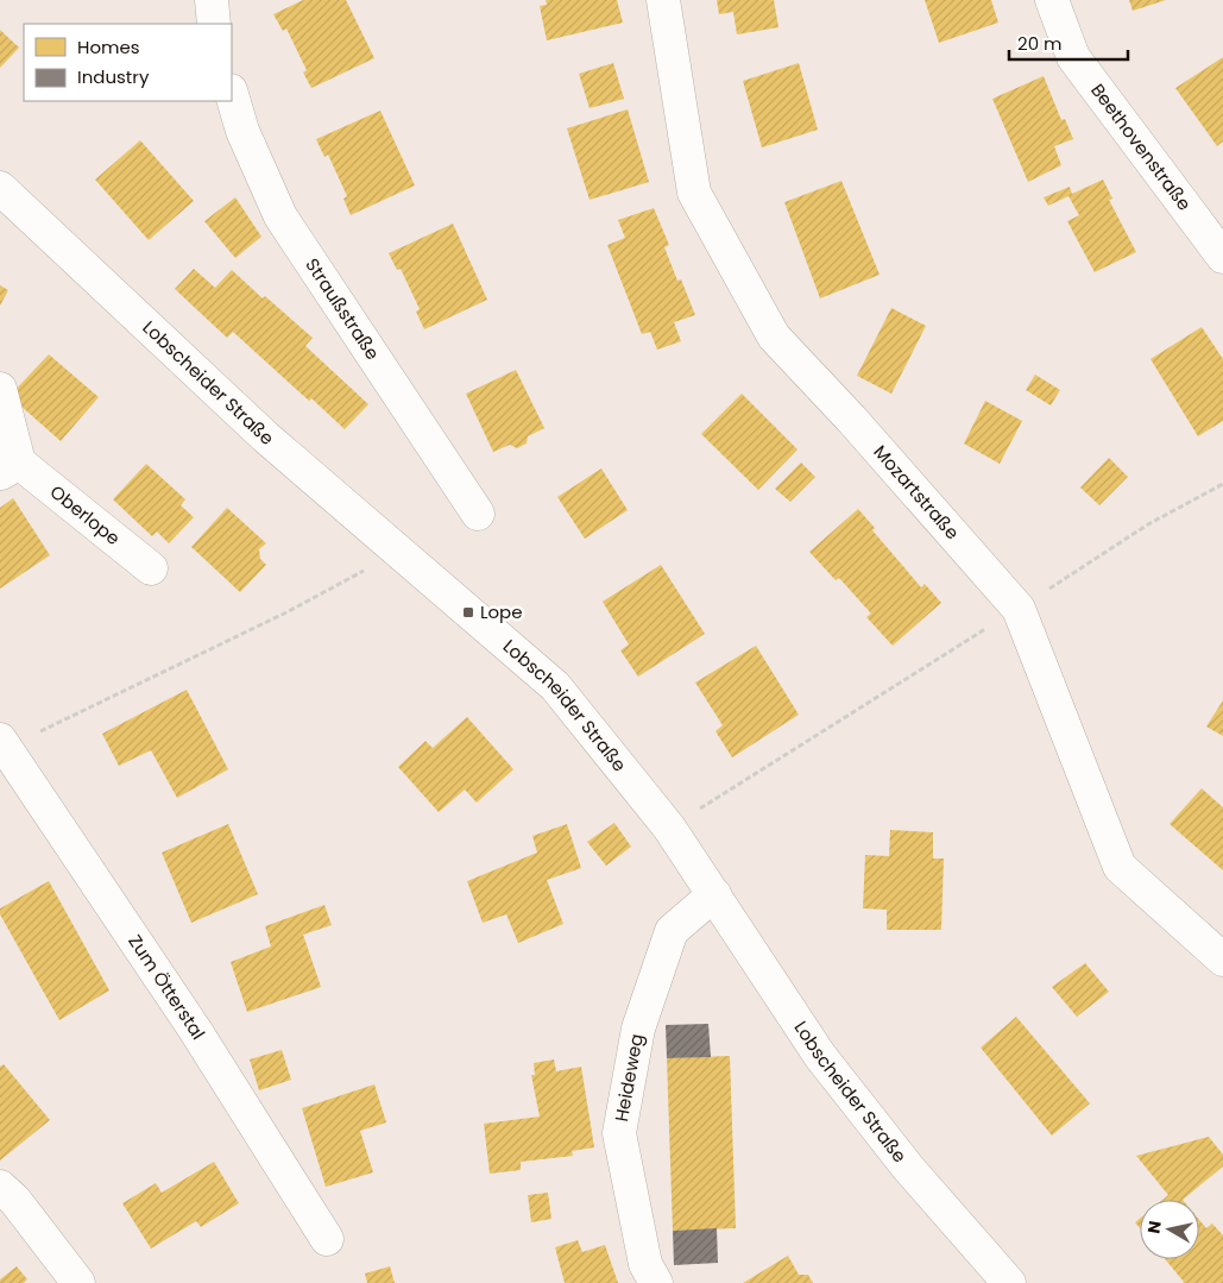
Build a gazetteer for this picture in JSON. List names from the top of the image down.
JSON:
{
  "streets": {
    "street": [
      "Beethovenstraße",
      "Straußstraße",
      "Lobscheider Straße",
      "Mozartstraße",
      "Oberlope",
      "Zum Ötterstal",
      "Heideweg"
    ]
  },
  "crossings": [
    ["Lobscheider Straße", "Heideweg"]
  ],
  "places": {
    "transit": ["Lope"]
  },
  "legend": ["Homes", "Industry"],
  "scale_bar": "20 m",
  "north": "left"
}
